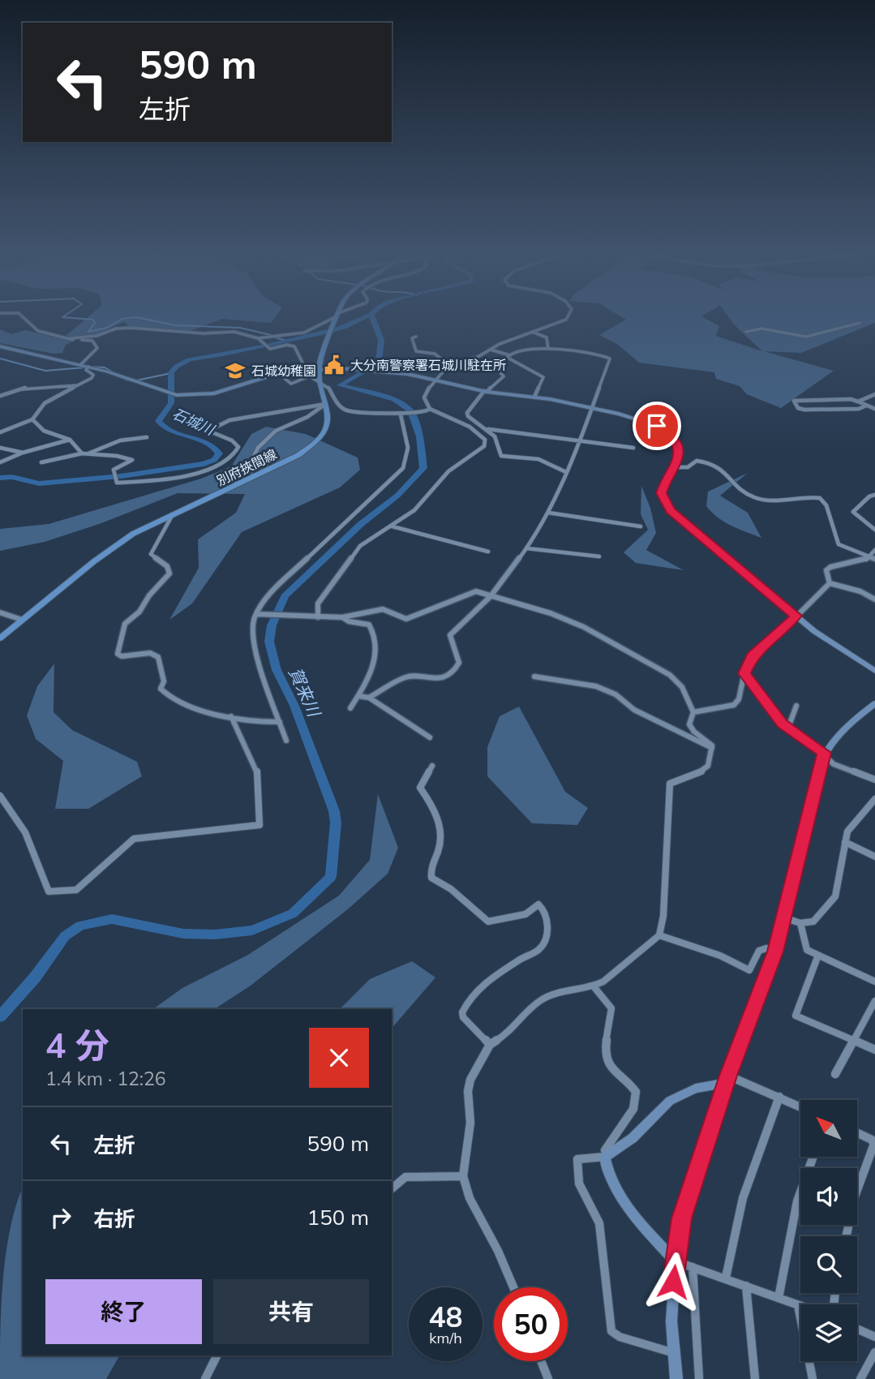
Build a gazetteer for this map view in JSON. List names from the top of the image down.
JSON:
{
  "streets": {
    "main road": ["別府挾間線"]
  },
  "water": ["石城川", "賀来川"],
  "places": {
    "public building": ["大分南警察署石城川駐在所"],
    "school or university": ["石城幼稚園"]
  },
  "north": "top left",
  "page": {
    "turn": ["590 m", "左折"],
    "heading": ["4 分", "1.4 km · 12:26"],
    "list": [
      {
        "name": "左折",
        "value": "590 m"
      },
      {
        "name": "右折",
        "value": "150 m"
      }
    ],
    "buttons": ["終了", "共有"],
    "speed": "48 km/h",
    "limit": "50"
  }
}
